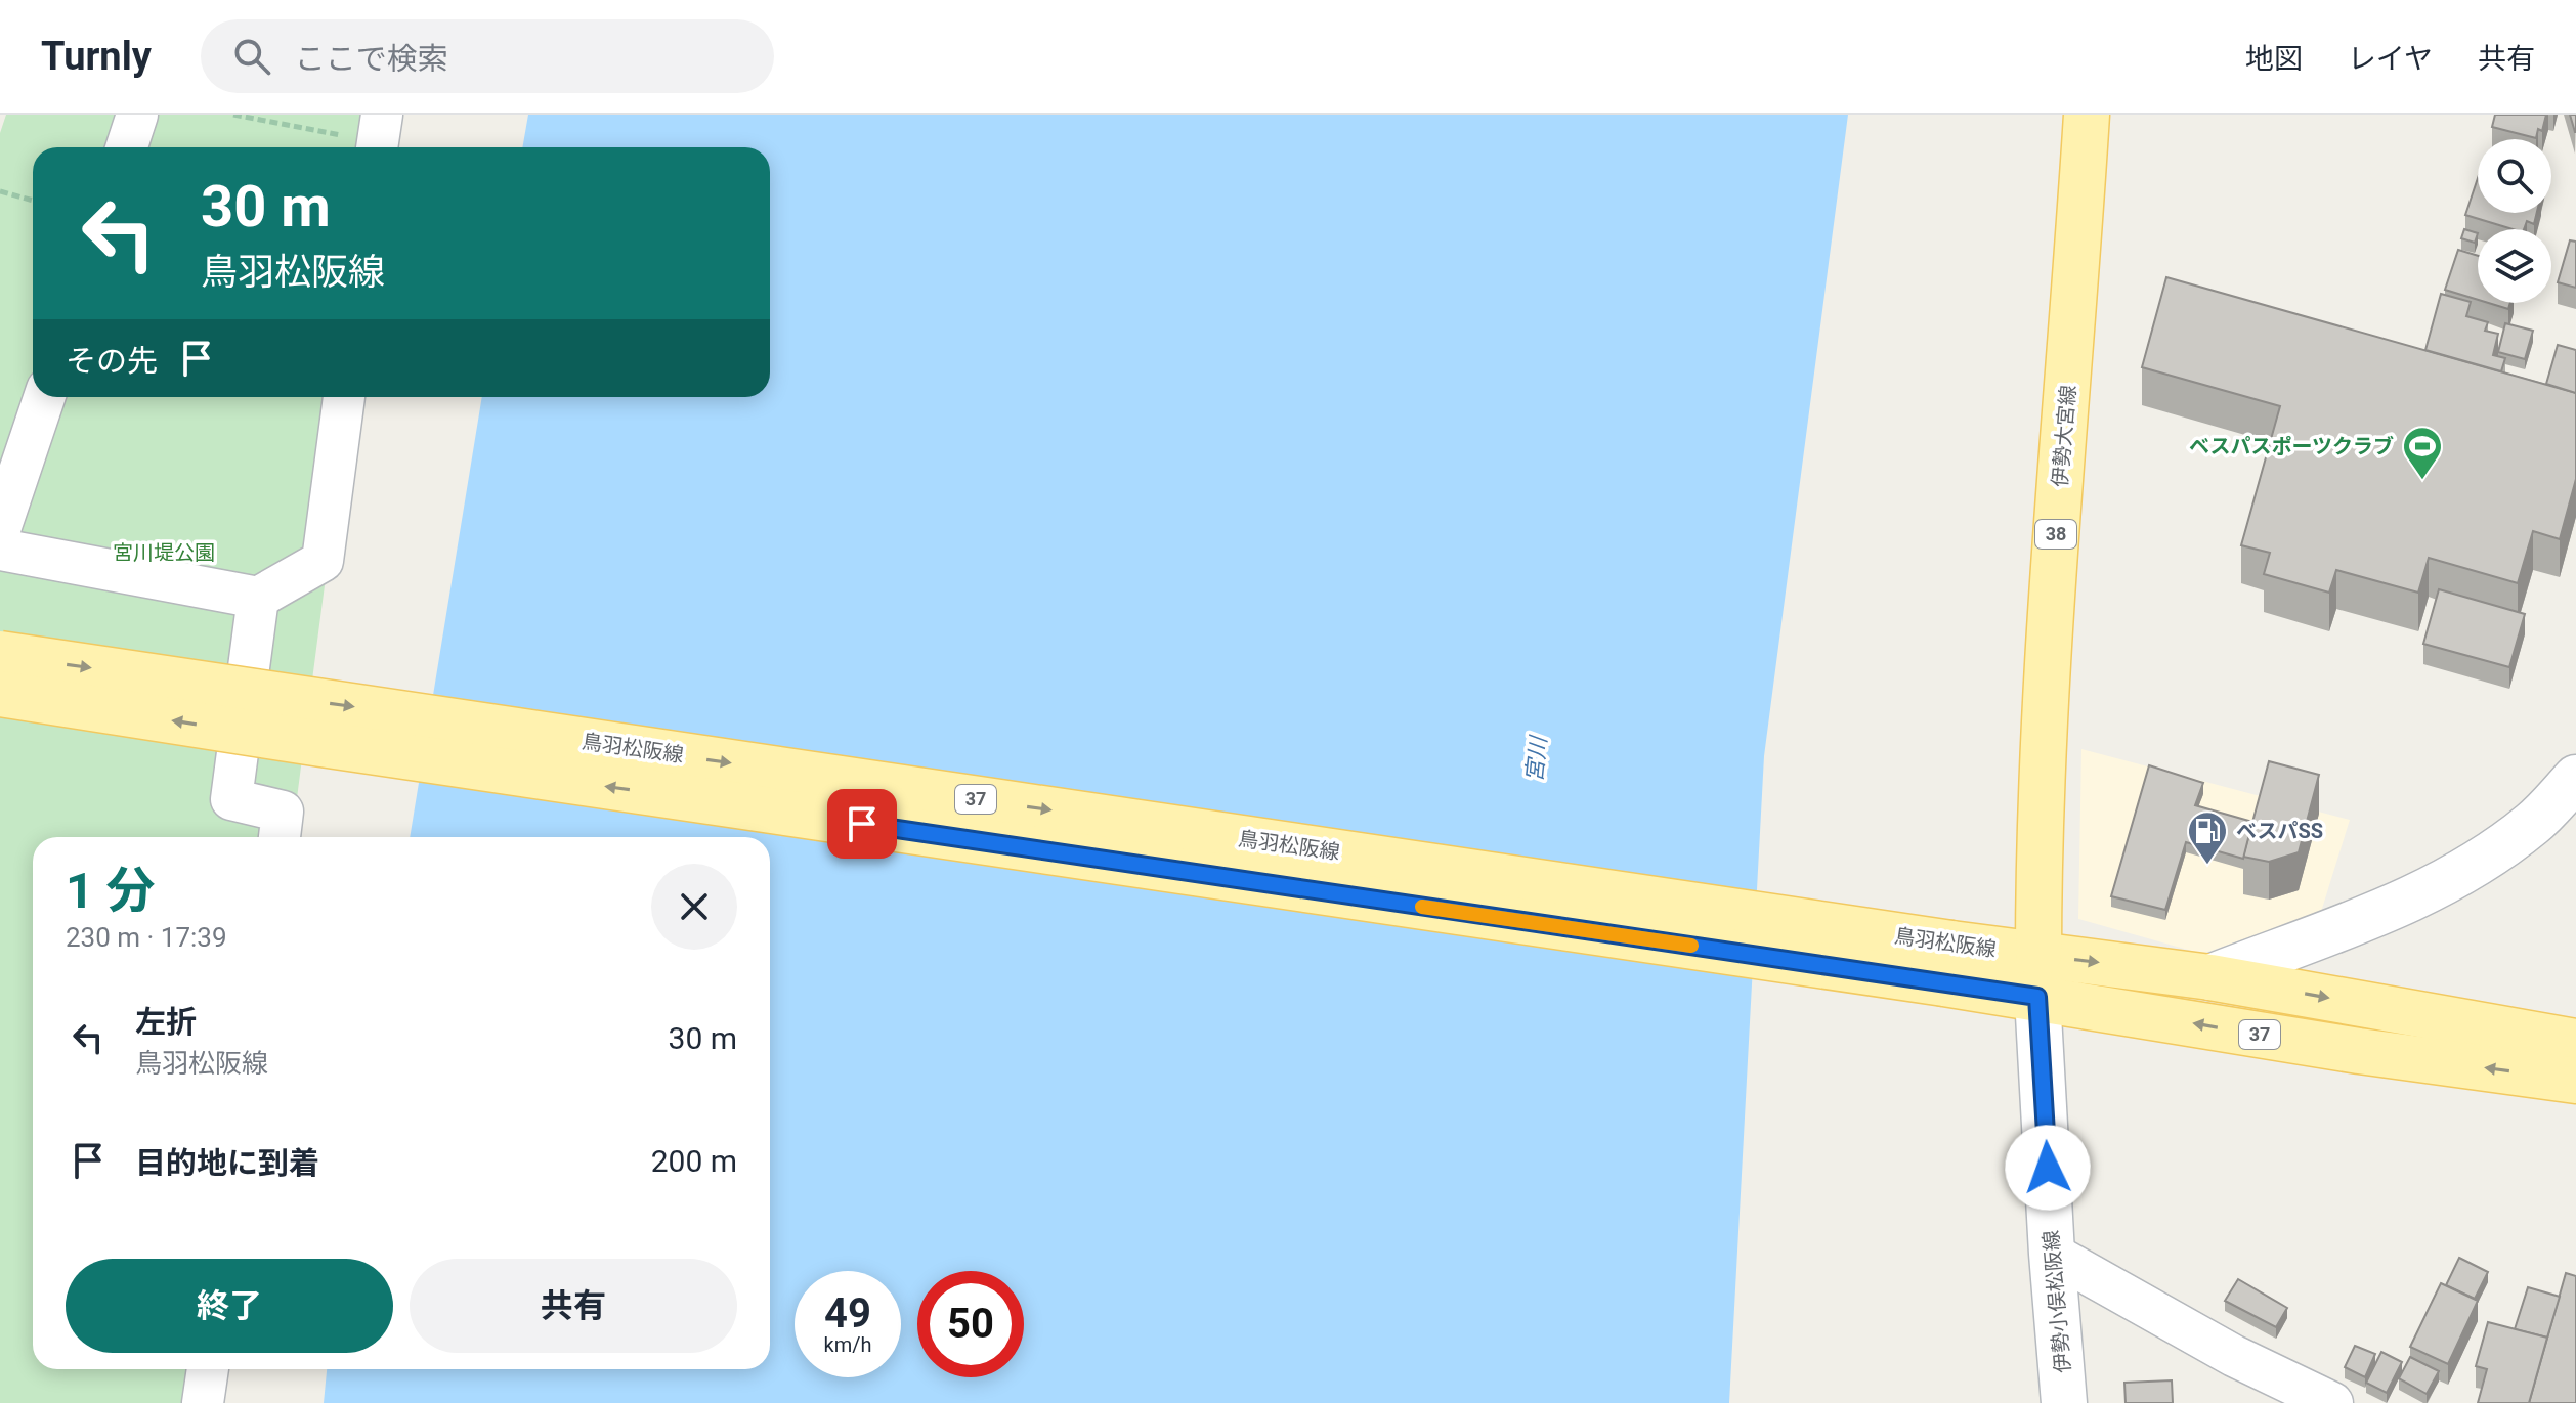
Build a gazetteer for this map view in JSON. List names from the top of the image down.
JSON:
{
  "streets": {
    "main road": [
      "伊勢大宮線",
      "38",
      "鳥羽松阪線",
      "37"
    ],
    "street": ["伊勢小俣松阪線"]
  },
  "crossings": [
    ["伊勢大宮線", "鳥羽松阪線"],
    ["伊勢大宮線", "伊勢小俣松阪線"],
    ["鳥羽松阪線", "伊勢小俣松阪線"]
  ],
  "water": ["宮川"],
  "parks": ["宮川堤公園"],
  "places": {
    "sports": ["ベスパスポーツクラブ"],
    "fuel station": ["ベスパSS"]
  },
  "page": {
    "header": "Turnly",
    "search": "ここで検索",
    "nav": ["地図", "レイヤ", "共有"],
    "turn": ["30 m", "鳥羽松阪線"],
    "then": "その先",
    "heading": ["1 分", "230 m · 17:39"],
    "list": [
      {
        "name": "左折",
        "note": "鳥羽松阪線",
        "value": "30 m"
      },
      {
        "name": "目的地に到着",
        "value": "200 m"
      }
    ],
    "buttons": ["終了", "共有"],
    "speed": "49 km/h",
    "limit": "50"
  }
}
